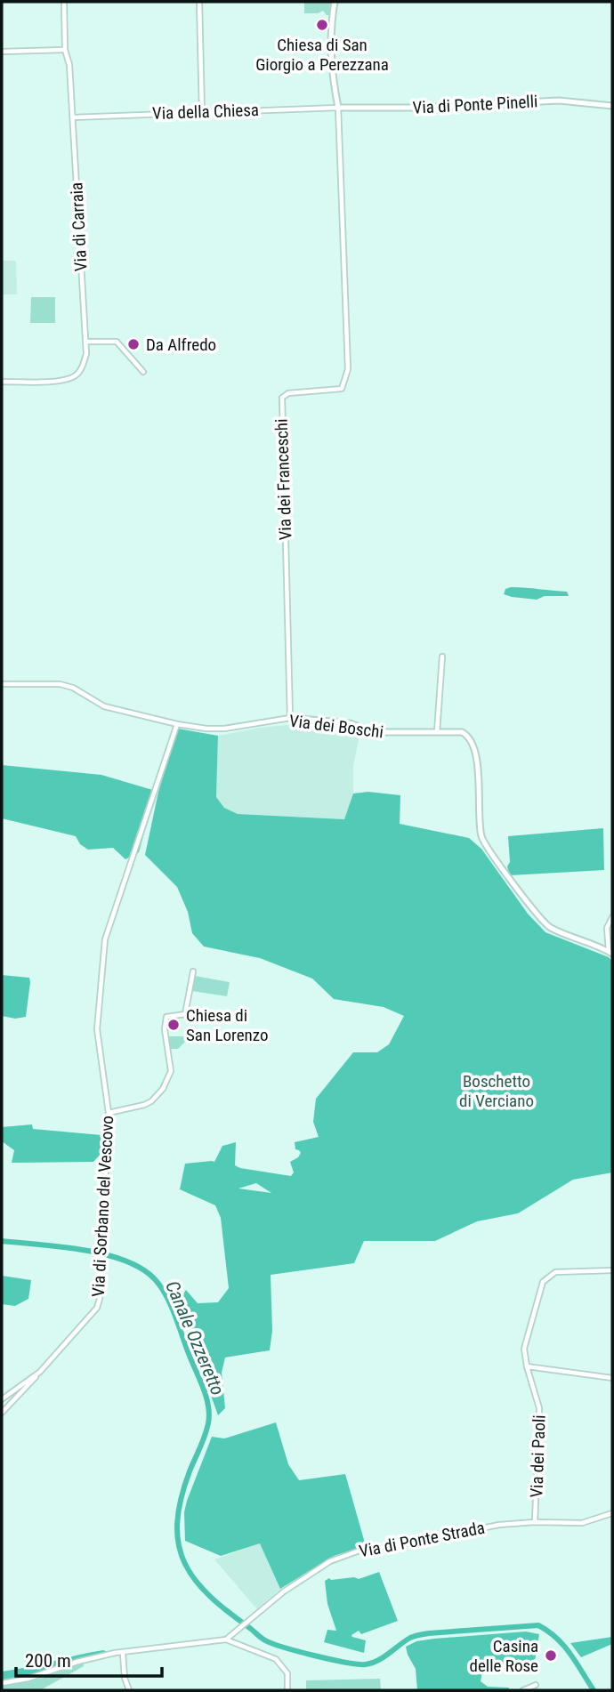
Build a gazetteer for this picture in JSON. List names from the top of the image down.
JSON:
{
  "streets": {
    "street": [
      "Via di Ponte Pinelli",
      "Via della Chiesa",
      "Via di Carraia",
      "Via dei Franceschi",
      "Via dei Boschi",
      "Via di Sorbano del Vescovo",
      "Via dei Paoli",
      "Via di Ponte Strada"
    ]
  },
  "crossings": [
    ["Via di Ponte Pinelli", "Via della Chiesa"],
    ["Via di Ponte Pinelli", "Via dei Franceschi"],
    ["Via della Chiesa", "Via di Carraia"],
    ["Via della Chiesa", "Via dei Franceschi"],
    ["Via dei Franceschi", "Via dei Boschi"],
    ["Via dei Boschi", "Via di Sorbano del Vescovo"],
    ["Via dei Paoli", "Via di Ponte Strada"]
  ],
  "water": ["Canale Ozzeretto"],
  "parks": ["Boschetto di Verciano"],
  "places": [
    "Chiesa di San Giorgio a Perezzana",
    "Da Alfredo",
    "Chiesa di San Lorenzo",
    "Casina delle Rose"
  ],
  "scale_bar": "200 m"
}
